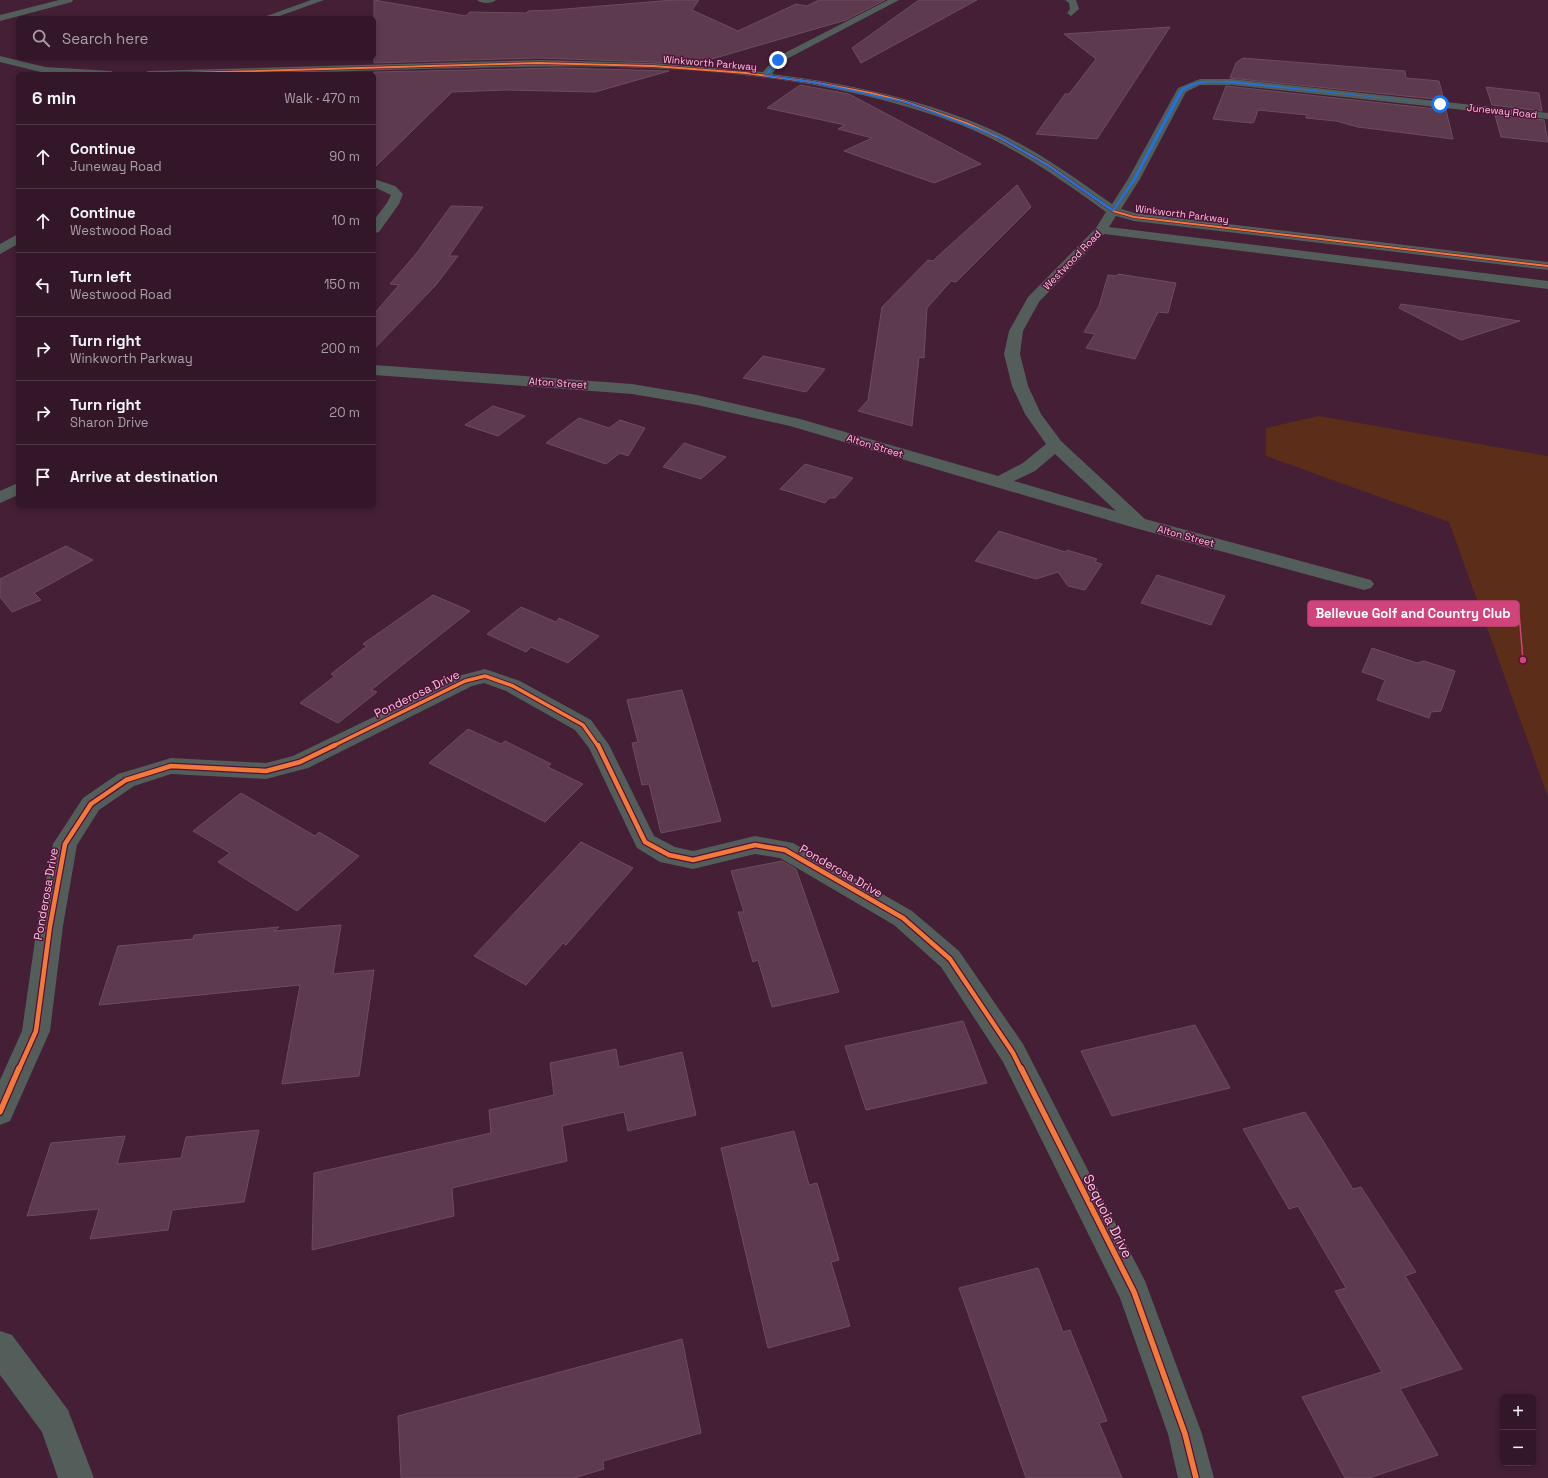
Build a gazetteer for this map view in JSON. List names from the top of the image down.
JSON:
{
  "streets": {
    "street": [
      "Winkworth Parkway",
      "Juneway Road",
      "Westwood Road",
      "Alton Street",
      "Ponderosa Drive",
      "Sequoia Drive"
    ]
  },
  "crossings": [
    ["Winkworth Parkway", "Westwood Road"],
    ["Juneway Road", "Westwood Road"],
    ["Westwood Road", "Alton Street"],
    ["Ponderosa Drive", "Sequoia Drive"]
  ],
  "places": ["Bellevue Golf and Country Club"],
  "page": {
    "search": "Search here",
    "heading": ["6 min", "Walk · 470 m"],
    "list": [
      ["Continue", "Juneway Road", "90 m"],
      ["Continue", "Westwood Road", "10 m"],
      ["Turn left", "Westwood Road", "150 m"],
      ["Turn right", "Winkworth Parkway", "200 m"],
      ["Turn right", "Sharon Drive", "20 m"],
      "Arrive at destination"
    ],
    "map_buttons": ["+", "−"]
  }
}
